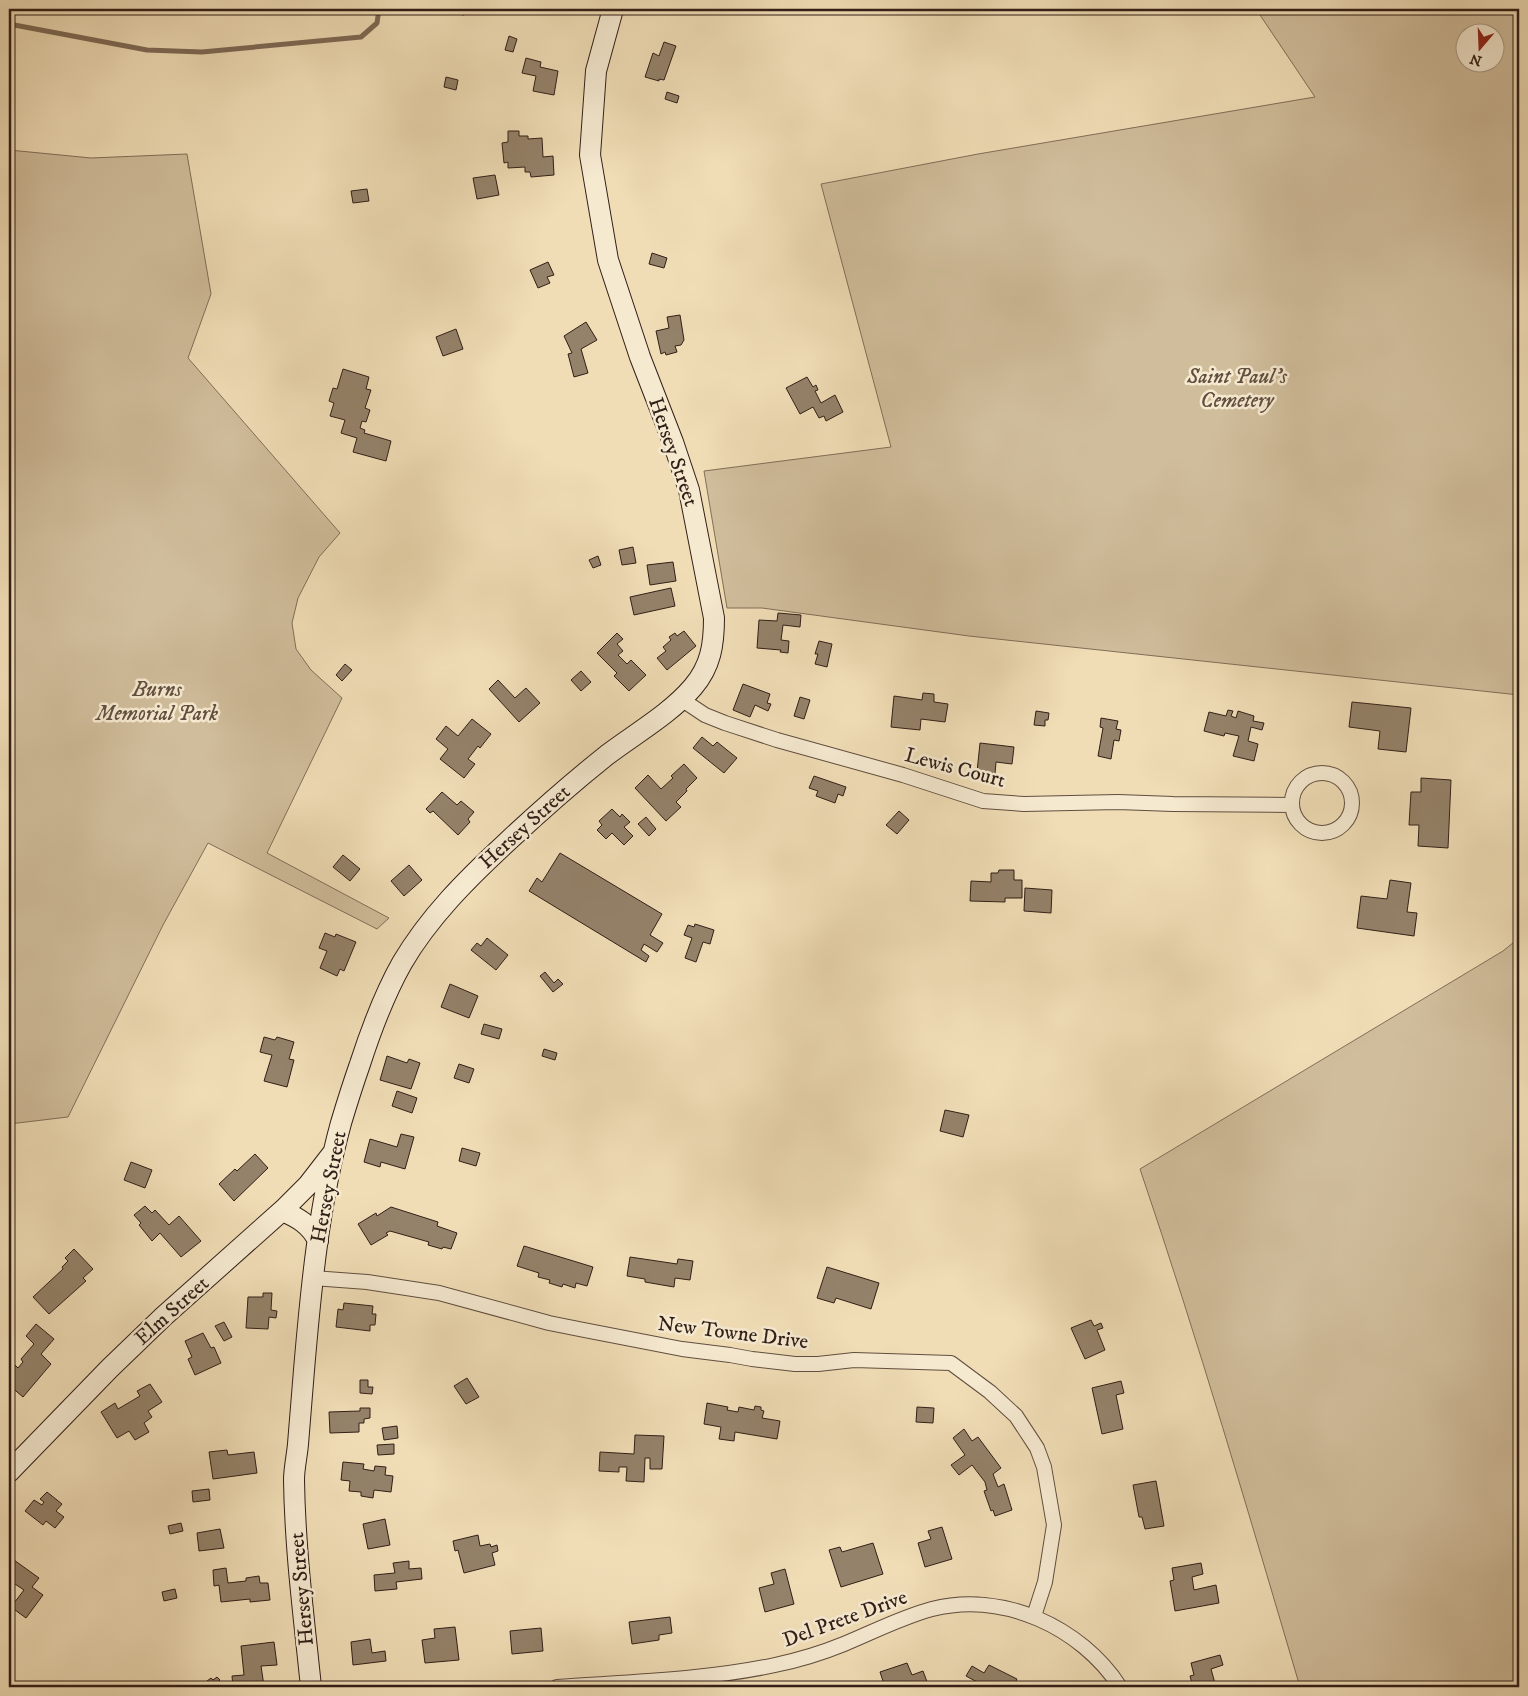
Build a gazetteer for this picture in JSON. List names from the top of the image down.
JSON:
{
  "streets": {
    "street": [
      "Hersey Street",
      "Lewis Court",
      "Elm Street",
      "New Towne Drive",
      "Del Prete Drive"
    ]
  },
  "crossings": [
    ["Hersey Street", "Lewis Court"],
    ["Hersey Street", "Elm Street"],
    ["Hersey Street", "New Towne Drive"],
    ["New Towne Drive", "Del Prete Drive"]
  ],
  "parks": ["Saint Paul's Cemetery", "Burns Memorial Park"],
  "north": "bottom"
}
